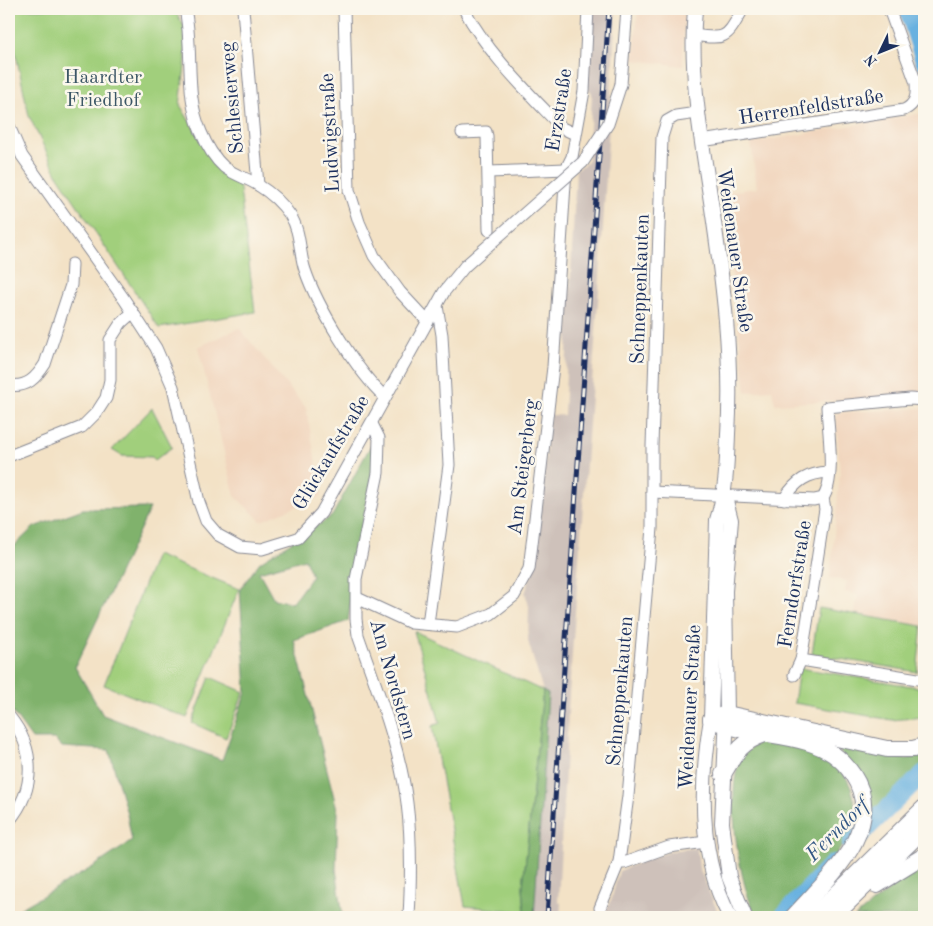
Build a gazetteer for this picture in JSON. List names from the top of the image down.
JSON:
{
  "streets": {
    "main road": ["Weidenauer Straße"],
    "street": [
      "Schlesierweg",
      "Herrenfeldstraße",
      "Erzstraße",
      "Ludwigstraße",
      "Schneppenkauten",
      "Glückaufstraße",
      "Am Steigerberg",
      "Ferndorfstraße",
      "Am Nordstern"
    ]
  },
  "crossings": [
    ["Herrenfeldstraße", "Weidenauer Straße"],
    ["Erzstraße", "Am Steigerberg"],
    ["Ludwigstraße", "Glückaufstraße"],
    ["Weidenauer Straße", "Schneppenkauten"],
    ["Weidenauer Straße", "Ferndorfstraße"],
    ["Glückaufstraße", "Am Nordstern"],
    ["Am Steigerberg", "Am Nordstern"]
  ],
  "water": ["Ferndorf"],
  "parks": ["Haardter Friedhof"],
  "north": "bottom left"
}
